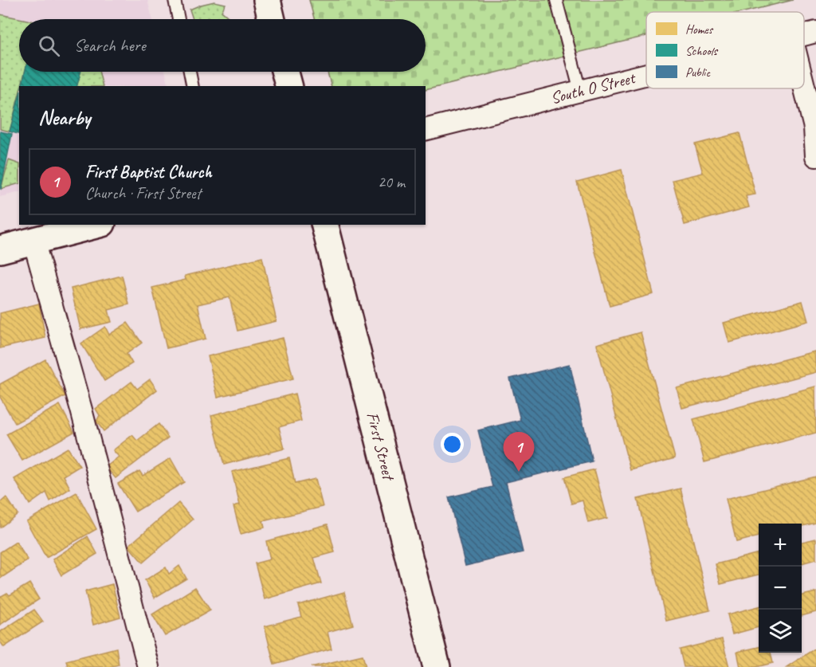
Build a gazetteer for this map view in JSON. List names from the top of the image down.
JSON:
{
  "streets": {
    "street": ["South O Street", "First Street"]
  },
  "legend": ["Homes", "Schools", "Public"],
  "page": {
    "search": "Search here",
    "heading": "Nearby",
    "list": [
      {
        "mark": "1",
        "name": "First Baptist Church",
        "note": "Church · First Street",
        "value": "20 m"
      }
    ],
    "pins": "1",
    "map_buttons": ["+", "−"]
  }
}
